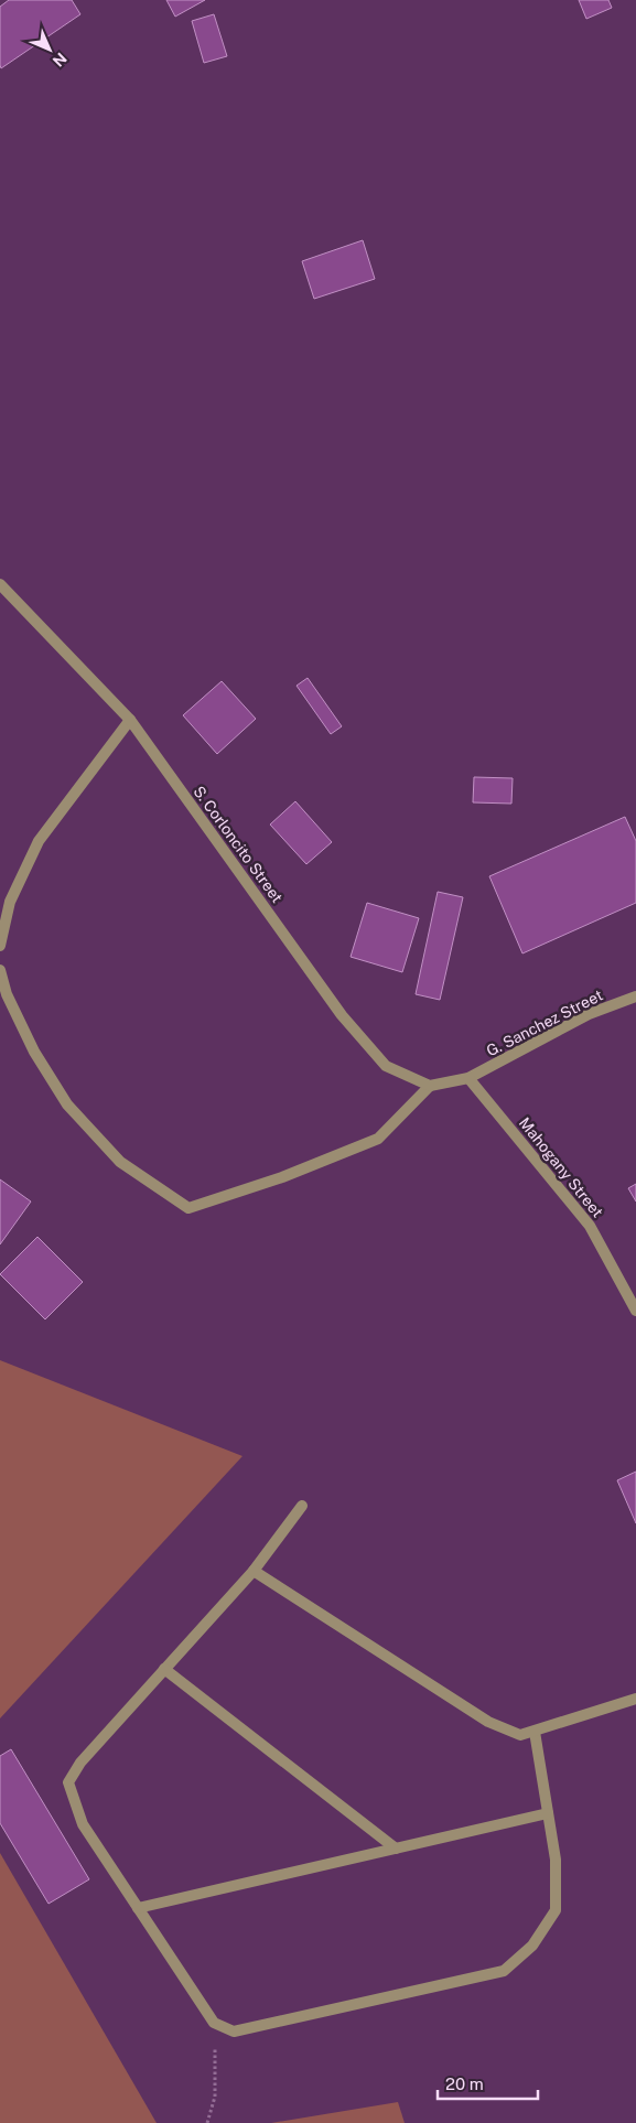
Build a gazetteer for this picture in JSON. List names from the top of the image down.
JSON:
{
  "streets": {
    "street": ["S. Corloncito Street", "G. Sanchez Street", "Mahogany Street"]
  },
  "crossings": [
    ["G. Sanchez Street", "Mahogany Street"]
  ],
  "scale_bar": "20 m",
  "north": "bottom right"
}
